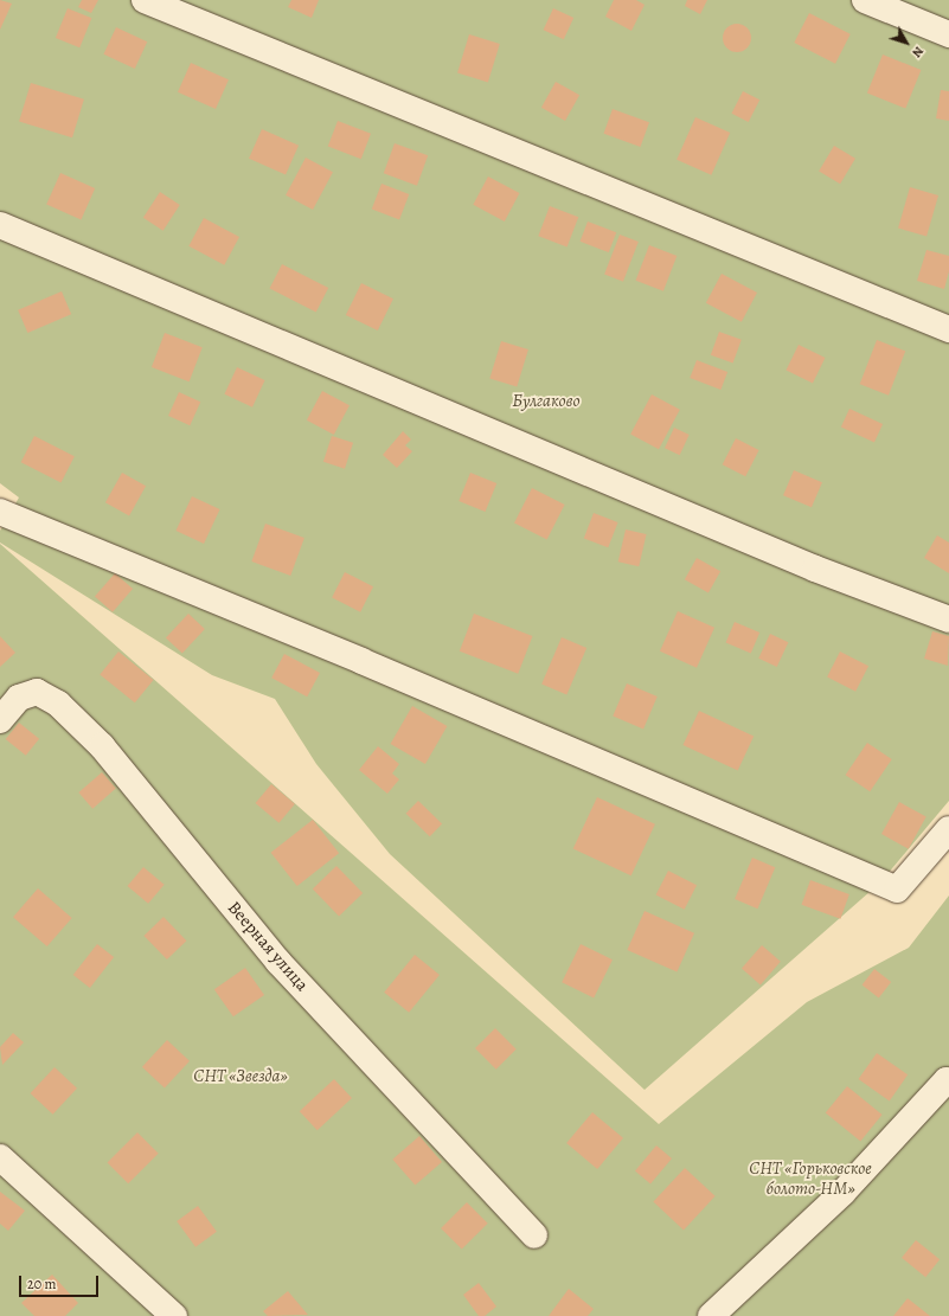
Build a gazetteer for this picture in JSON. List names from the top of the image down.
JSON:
{
  "streets": {
    "street": ["Веерная улица"]
  },
  "parks": ["Булгаково", "СНТ «Звезда»", "СНТ «Горьковское болото-НМ»"],
  "scale_bar": "20 m",
  "north": "bottom right"
}
